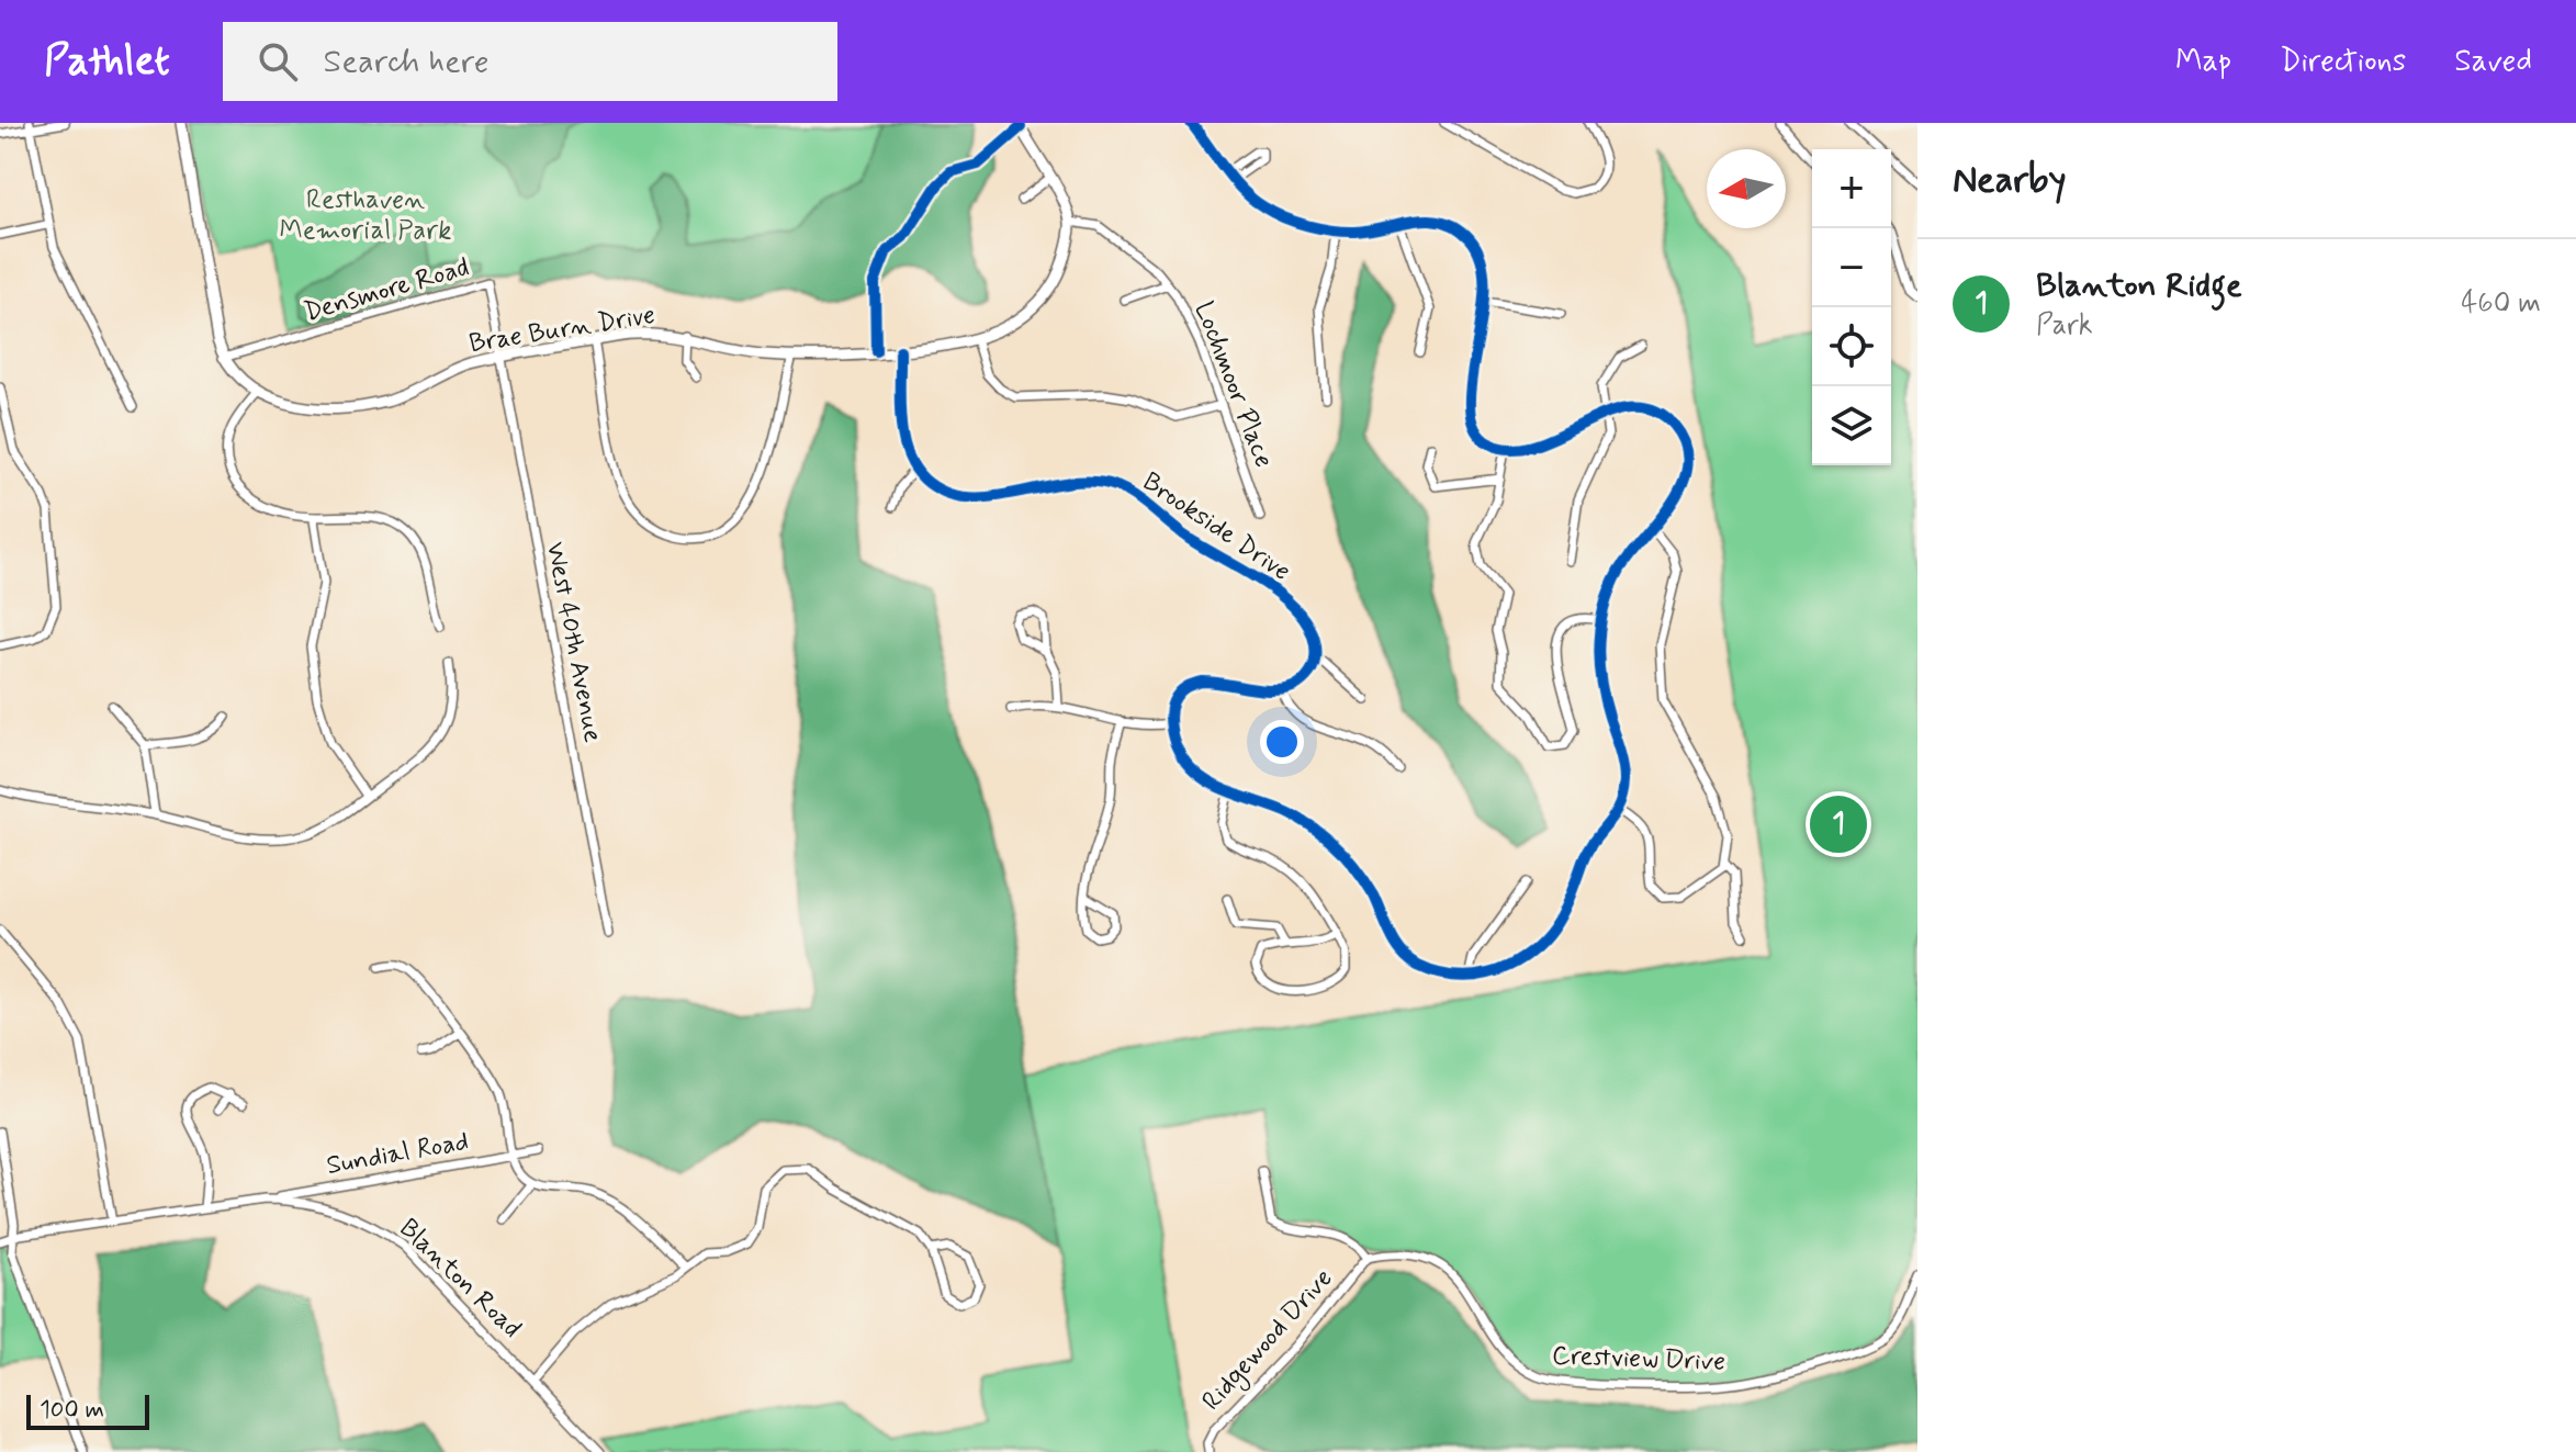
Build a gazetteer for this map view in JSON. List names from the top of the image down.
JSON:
{
  "streets": {
    "street": [
      "Densmore Road",
      "Brae Burn Drive",
      "Lochmoor Place",
      "Brookside Drive",
      "West 40th Avenue",
      "Sundial Road",
      "Blanton Road",
      "Ridgewood Drive",
      "Crestview Drive"
    ]
  },
  "crossings": [
    ["Densmore Road", "Brae Burn Drive"],
    ["Densmore Road", "West 40th Avenue"],
    ["Brae Burn Drive", "Lochmoor Place"],
    ["Brae Burn Drive", "West 40th Avenue"],
    ["Sundial Road", "Blanton Road"],
    ["Ridgewood Drive", "Crestview Drive"]
  ],
  "parks": ["Resthaven Memorial Park"],
  "scale_bar": "100 m",
  "north": "left",
  "page": {
    "header": "Pathlet",
    "search": "Search here",
    "nav": ["Map", "Directions", "Saved"],
    "heading": "Nearby",
    "map_buttons": ["+", "−"],
    "list": [
      {
        "mark": "1",
        "name": "Blanton Ridge",
        "note": "Park",
        "value": "460 m"
      }
    ],
    "pins": "1",
    "scale": "100 m"
  }
}
